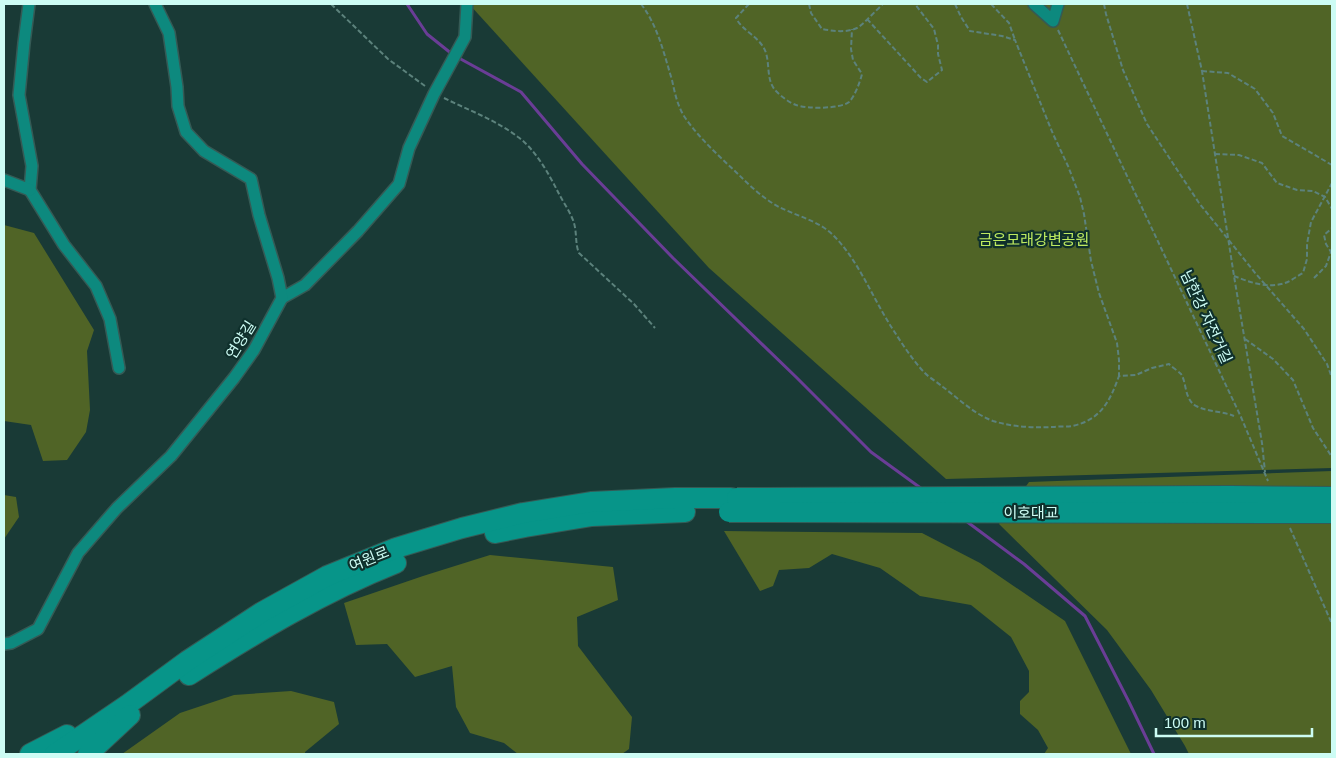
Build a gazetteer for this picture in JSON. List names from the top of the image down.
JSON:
{
  "streets": {
    "highway": ["이호대교", "여원로"],
    "street": ["연양길"],
    "path": ["남한강 자전거길"]
  },
  "crossings": [
    ["이호대교", "여원로"]
  ],
  "parks": ["금은모래강변공원"],
  "scale_bar": "100 m"
}
